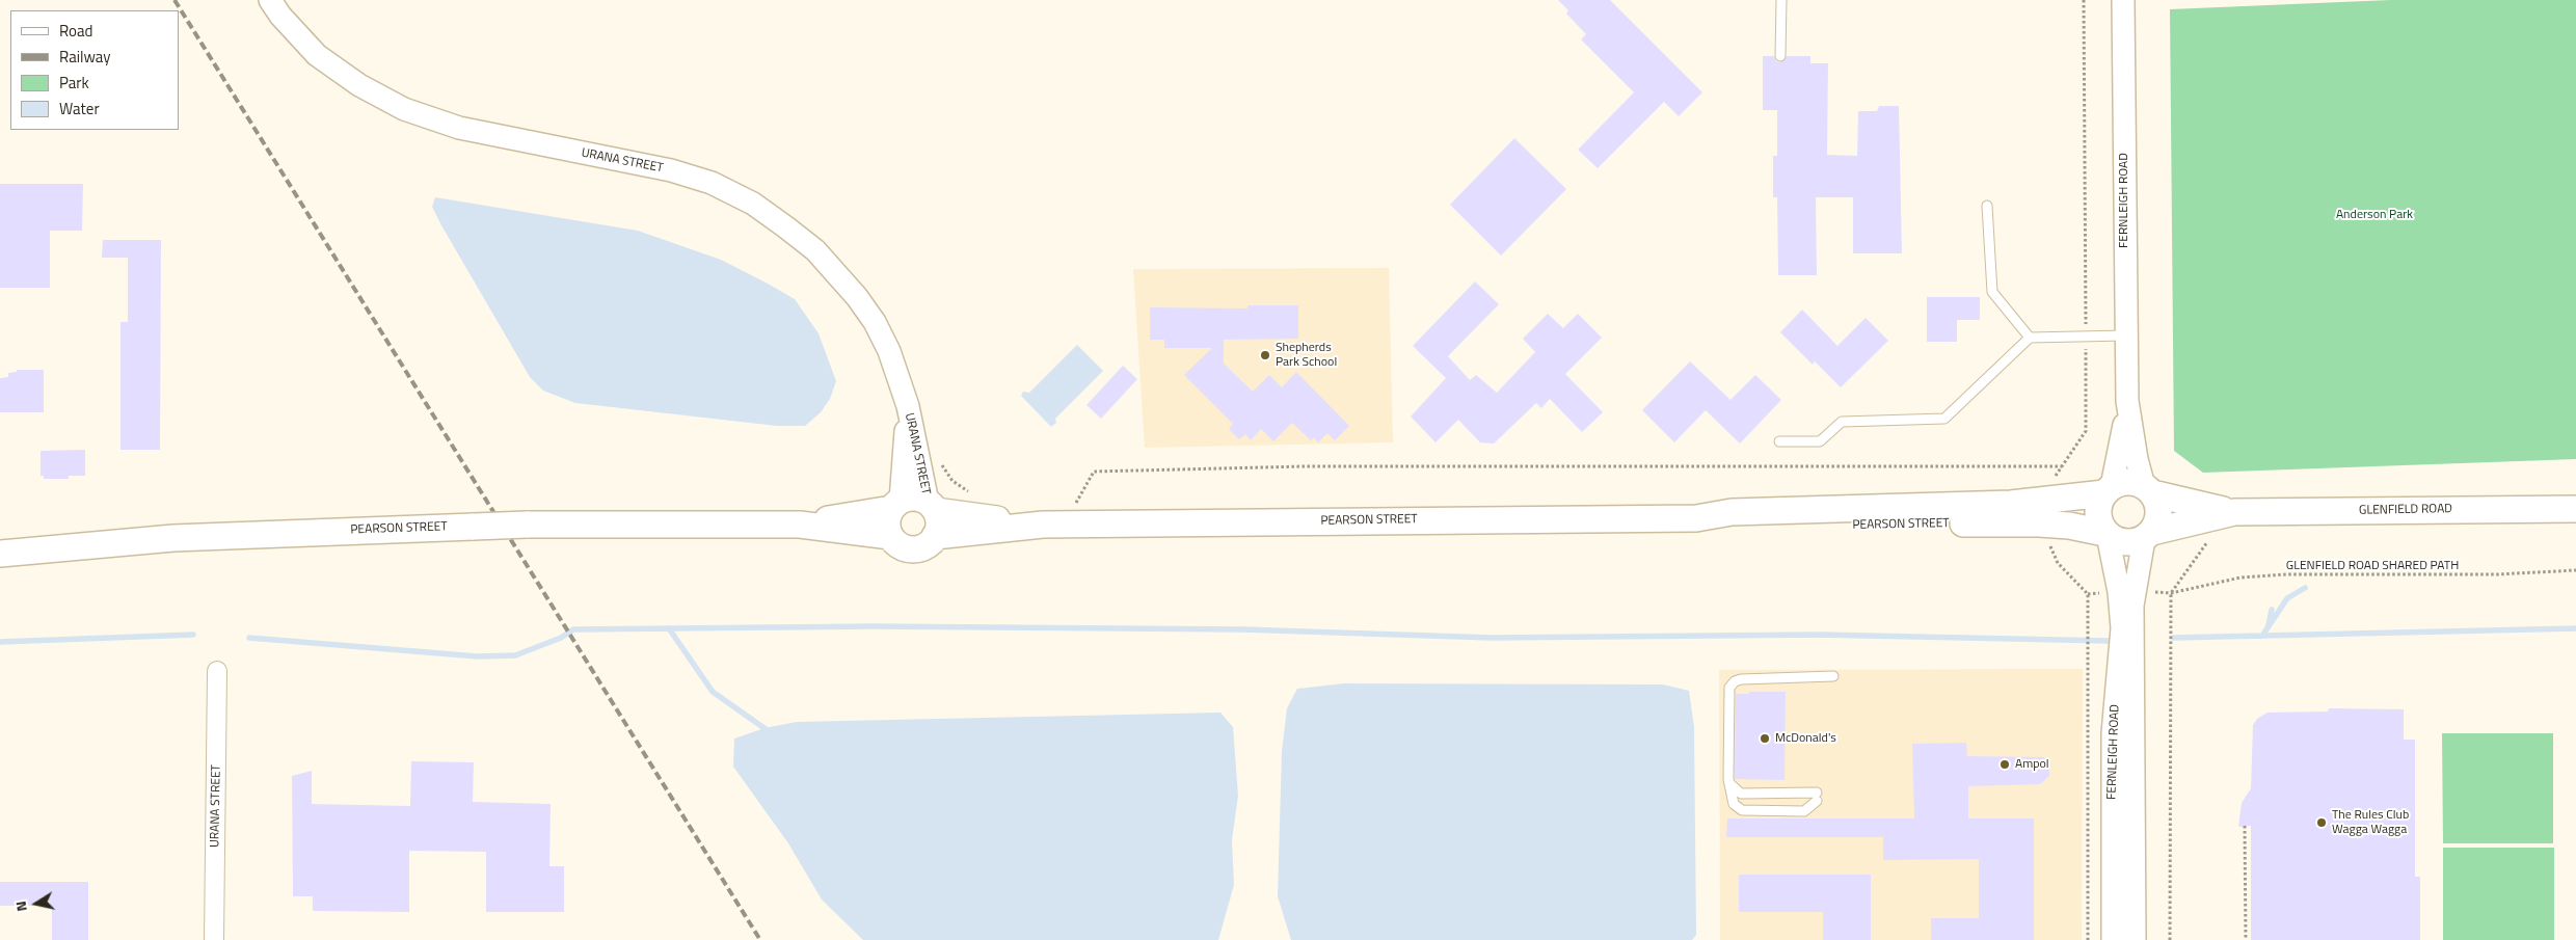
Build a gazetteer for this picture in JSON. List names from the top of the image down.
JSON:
{
  "streets": {
    "main road": ["GLENFIELD ROAD", "PEARSON STREET"],
    "street": ["URANA STREET", "FERNLEIGH ROAD"],
    "path": ["GLENFIELD ROAD SHARED PATH"]
  },
  "crossings": [
    ["URANA STREET", "PEARSON STREET"],
    ["FERNLEIGH ROAD", "GLENFIELD ROAD"],
    ["FERNLEIGH ROAD", "PEARSON STREET"],
    ["GLENFIELD ROAD", "PEARSON STREET"]
  ],
  "parks": ["Anderson Park"],
  "places": [
    "Shepherds Park School",
    "McDonald's",
    "Ampol",
    "The Rules Club Wagga Wagga"
  ],
  "legend": [
    "Road",
    "Railway",
    "Park",
    "Water"
  ],
  "north": "left"
}
